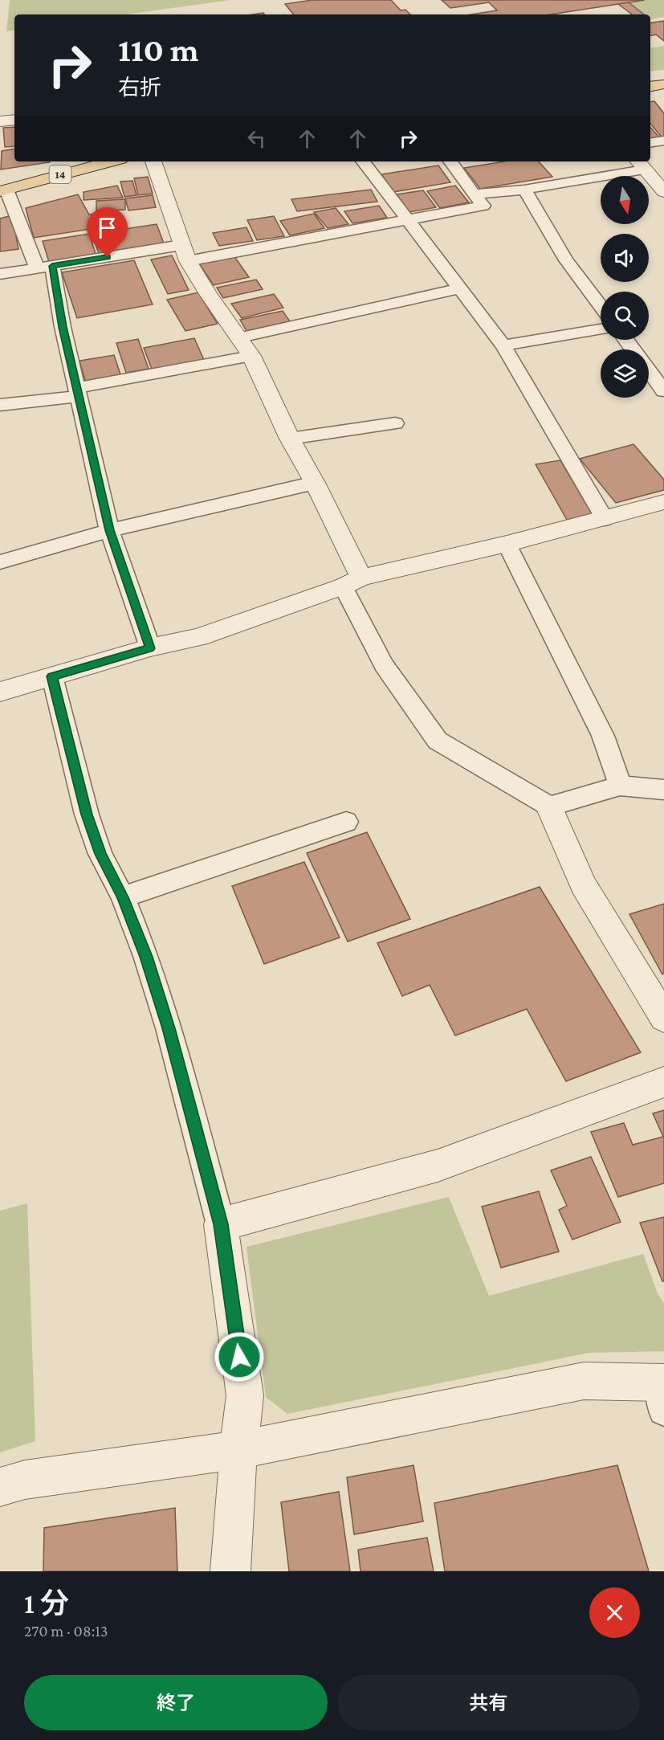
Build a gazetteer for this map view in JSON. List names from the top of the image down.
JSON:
{
  "streets": {
    "main road": ["14"]
  },
  "north": "bottom",
  "page": {
    "turn": ["110 m", "右折"],
    "heading": ["1 分", "270 m · 08:13"],
    "buttons": ["終了", "共有"]
  }
}
